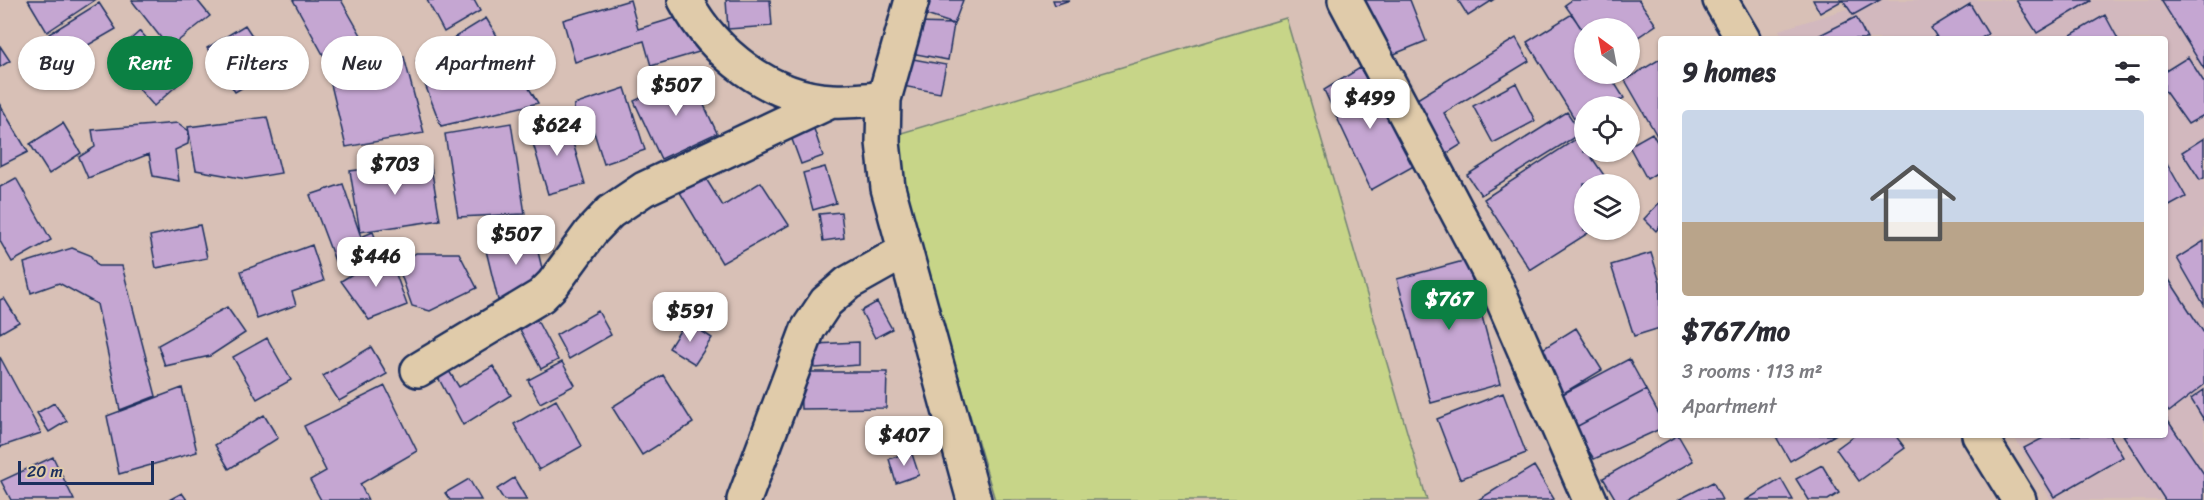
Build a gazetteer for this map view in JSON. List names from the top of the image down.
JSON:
{
  "scale_bar": "20 m",
  "north": "top left",
  "page": {
    "chip": [
      "Buy",
      "Rent",
      "Filters",
      "New",
      "Apartment"
    ],
    "heading": "9 homes",
    "price": [
      "$507",
      "$499",
      "$624",
      "$703",
      "$507",
      "$446",
      "$767",
      "$591",
      "$407"
    ],
    "list": [
      {
        "name": "$767/mo",
        "note": "3 rooms · 113 m² · Apartment"
      }
    ],
    "scale": "20 m"
  }
}
